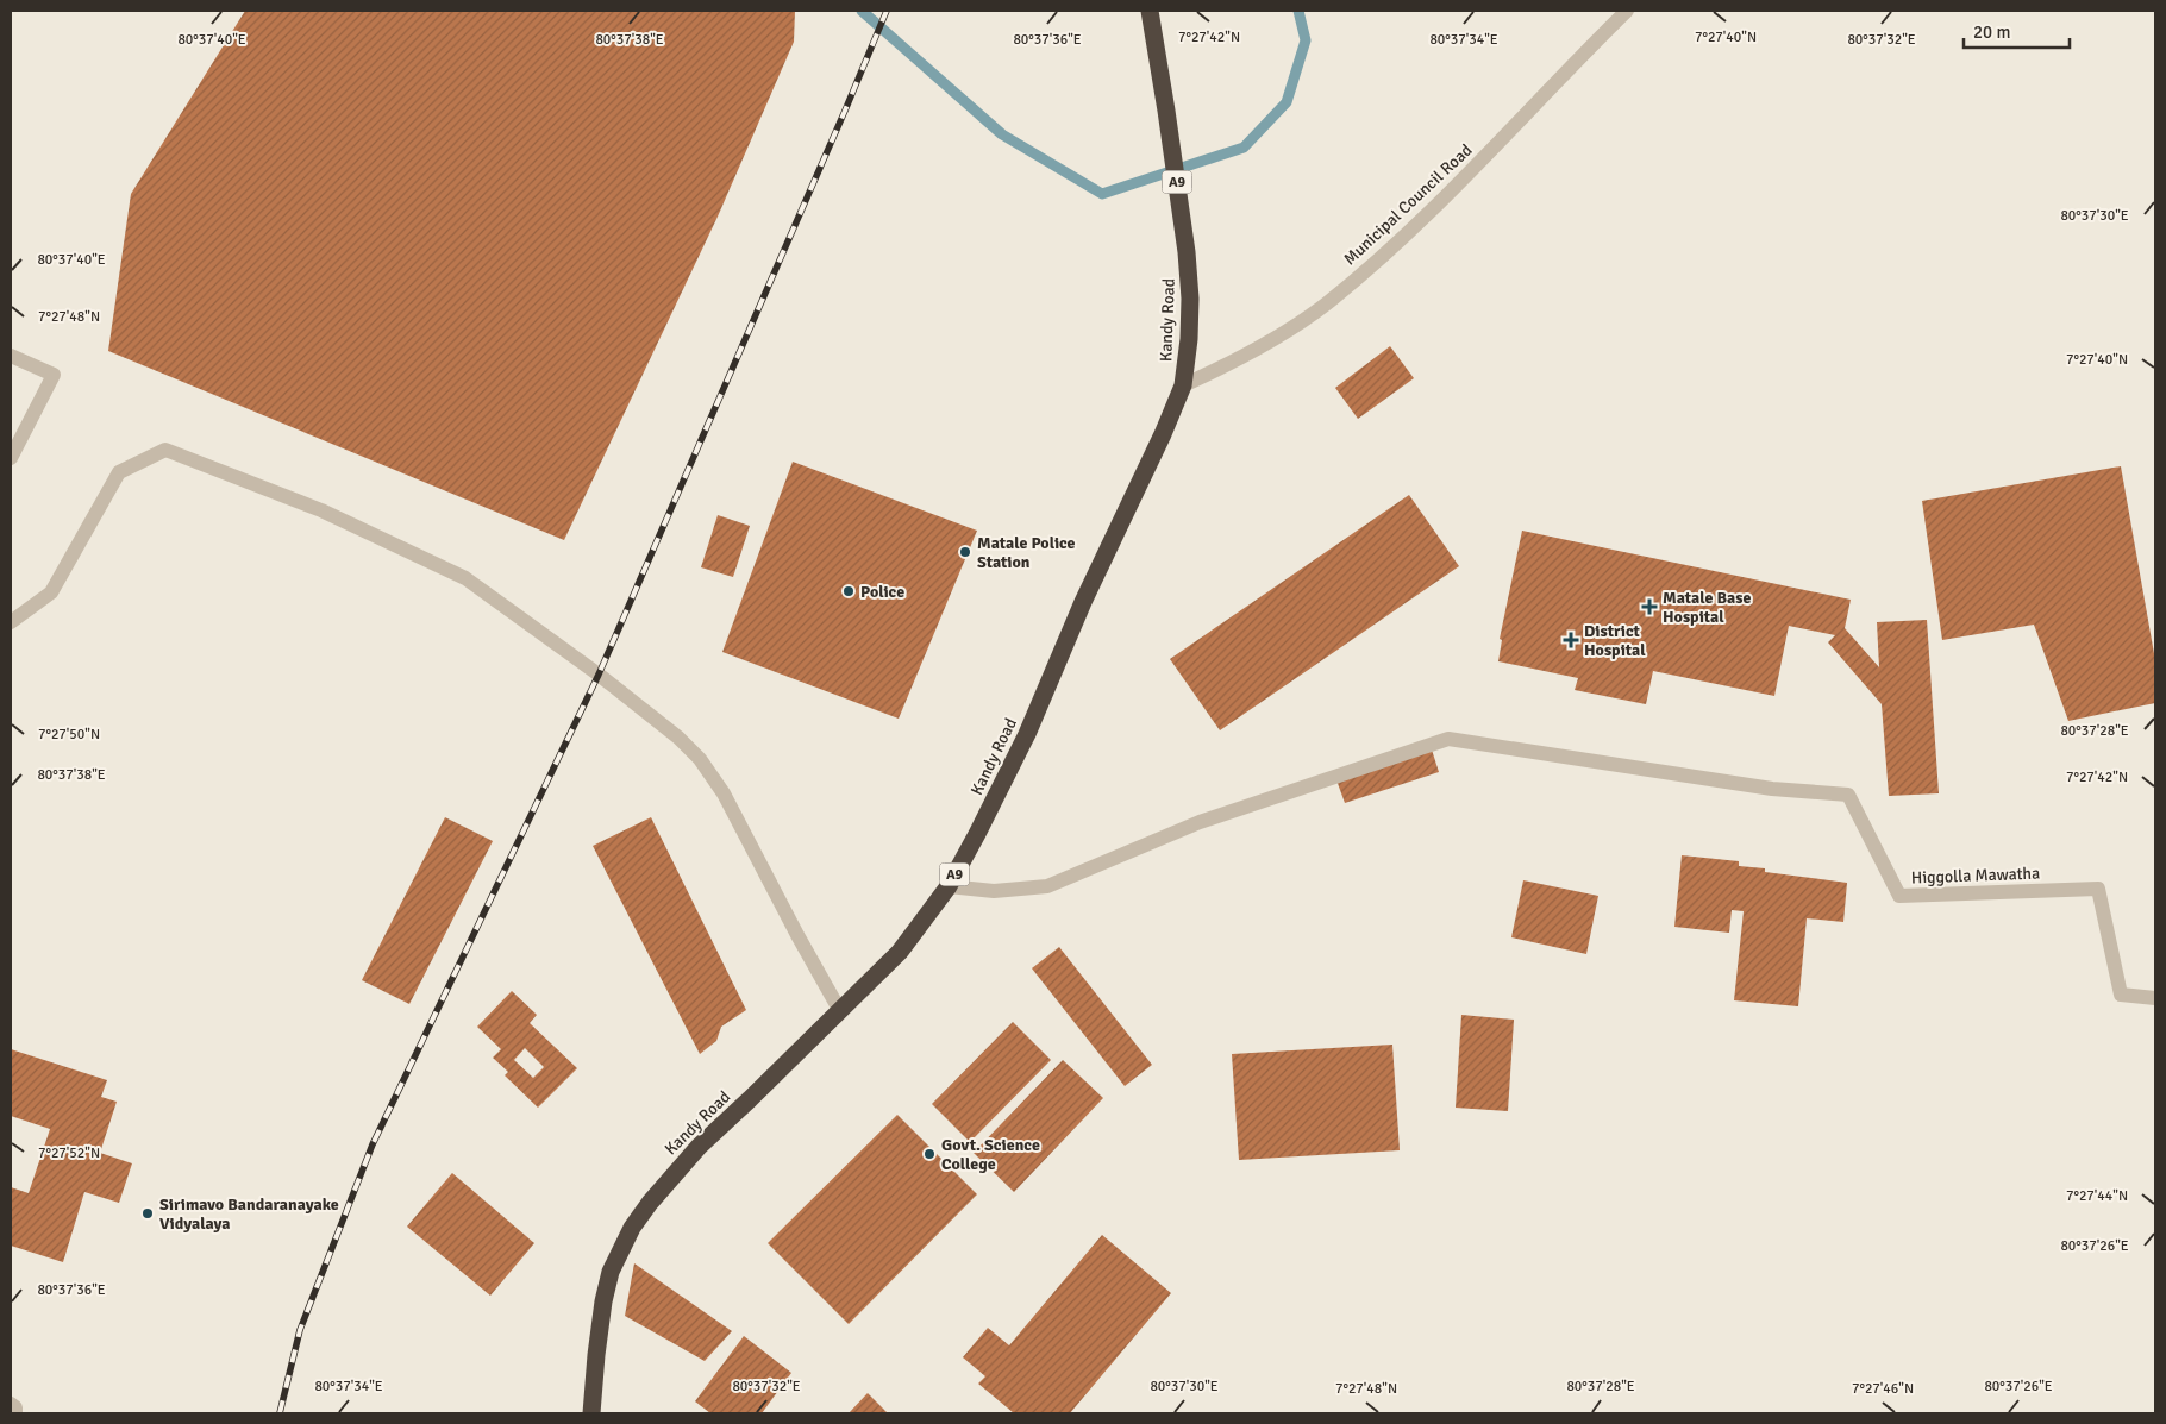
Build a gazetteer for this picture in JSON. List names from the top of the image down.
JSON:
{
  "streets": {
    "highway": ["A9", "Kandy Road"],
    "street": ["Municipal Council Road", "Higgolla Mawatha"]
  },
  "crossings": [
    ["Municipal Council Road", "Kandy Road"],
    ["Kandy Road", "Higgolla Mawatha"]
  ],
  "places": {
    "other": [
      "Matale Police Station",
      "Police",
      "Govt. Science College",
      "Sirimavo Bandaranayake Vidyalaya"
    ],
    "health": ["Matale Base Hospital", "District Hospital"]
  },
  "scale_bar": "20 m",
  "coordinates": [
    "7°27'42\"N",
    "7°27'40\"N",
    "80°37'40\"E",
    "80°37'38\"E",
    "80°37'36\"E",
    "80°37'34\"E",
    "80°37'32\"E",
    "80°37'30\"E",
    "7°27'48\"N",
    "80°37'28\"E",
    "7°27'50\"N",
    "7°27'52\"N",
    "7°27'44\"N",
    "80°37'26\"E",
    "7°27'46\"N"
  ]
}
